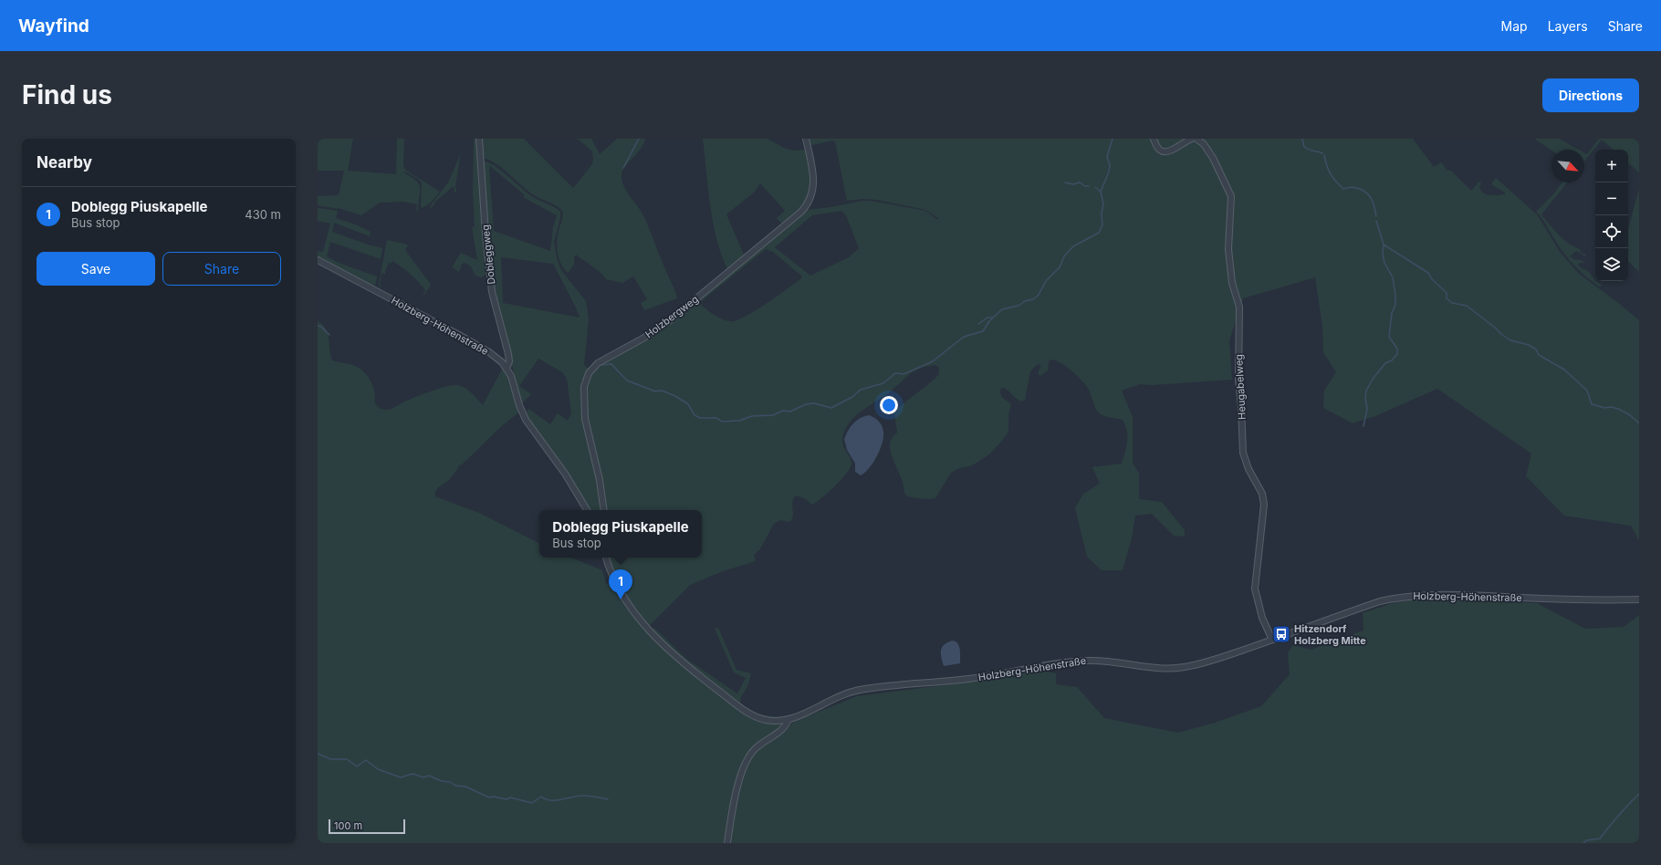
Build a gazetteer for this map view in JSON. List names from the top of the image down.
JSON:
{
  "streets": {
    "street": [
      "Dobleggweg",
      "Holzbergweg",
      "Holzberg-Höhenstraße",
      "Heugabelweg"
    ]
  },
  "crossings": [
    ["Dobleggweg", "Holzberg-Höhenstraße"],
    ["Holzberg-Höhenstraße", "Heugabelweg"]
  ],
  "places": {
    "bus stop": ["Hitzendorf Holzberg Mitte"]
  },
  "scale_bar": "100 m",
  "north": "bottom right",
  "page": {
    "header": "Wayfind",
    "nav": ["Map", "Layers", "Share"],
    "buttons": [
      "Directions",
      ["Save", "Share"]
    ],
    "title": "Find us",
    "heading": "Nearby",
    "map_buttons": ["+", "−"],
    "list": [
      {
        "mark": "1",
        "name": "Doblegg Piuskapelle",
        "note": "Bus stop",
        "value": "430 m"
      }
    ],
    "popup": ["Doblegg Piuskapelle", "Bus stop"],
    "pins": "1",
    "scale": "100 m"
  }
}
